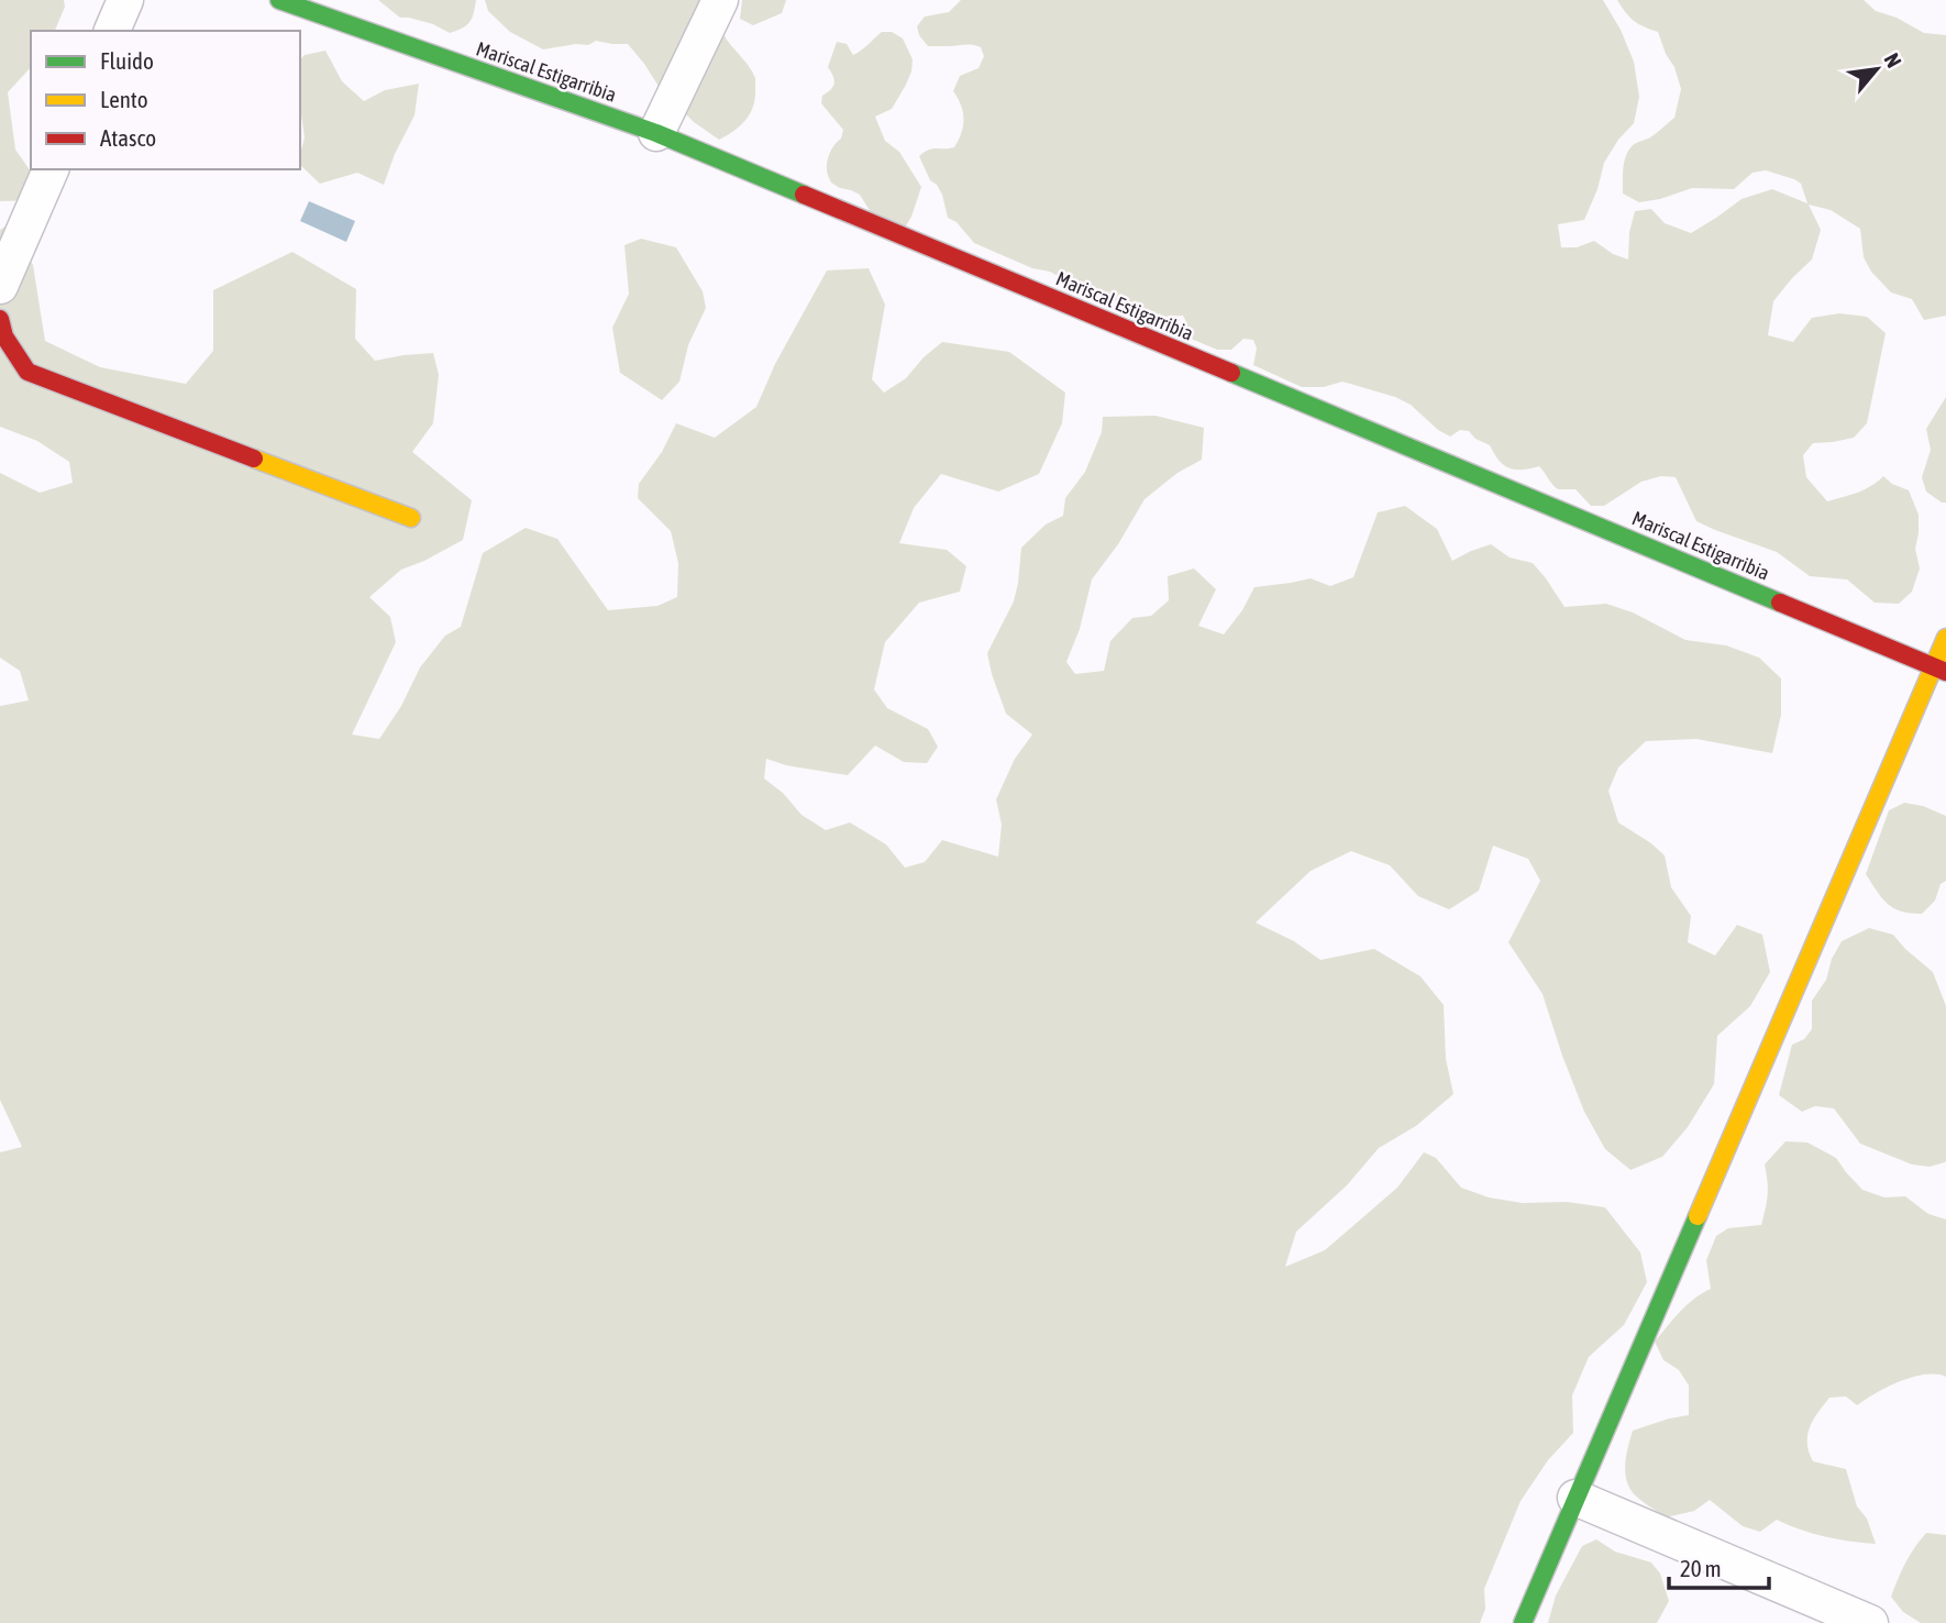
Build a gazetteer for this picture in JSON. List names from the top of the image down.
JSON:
{
  "streets": {
    "street": ["Mariscal Estigarribia"]
  },
  "legend": ["Fluido", "Lento", "Atasco"],
  "scale_bar": "20 m",
  "north": "top right"
}
